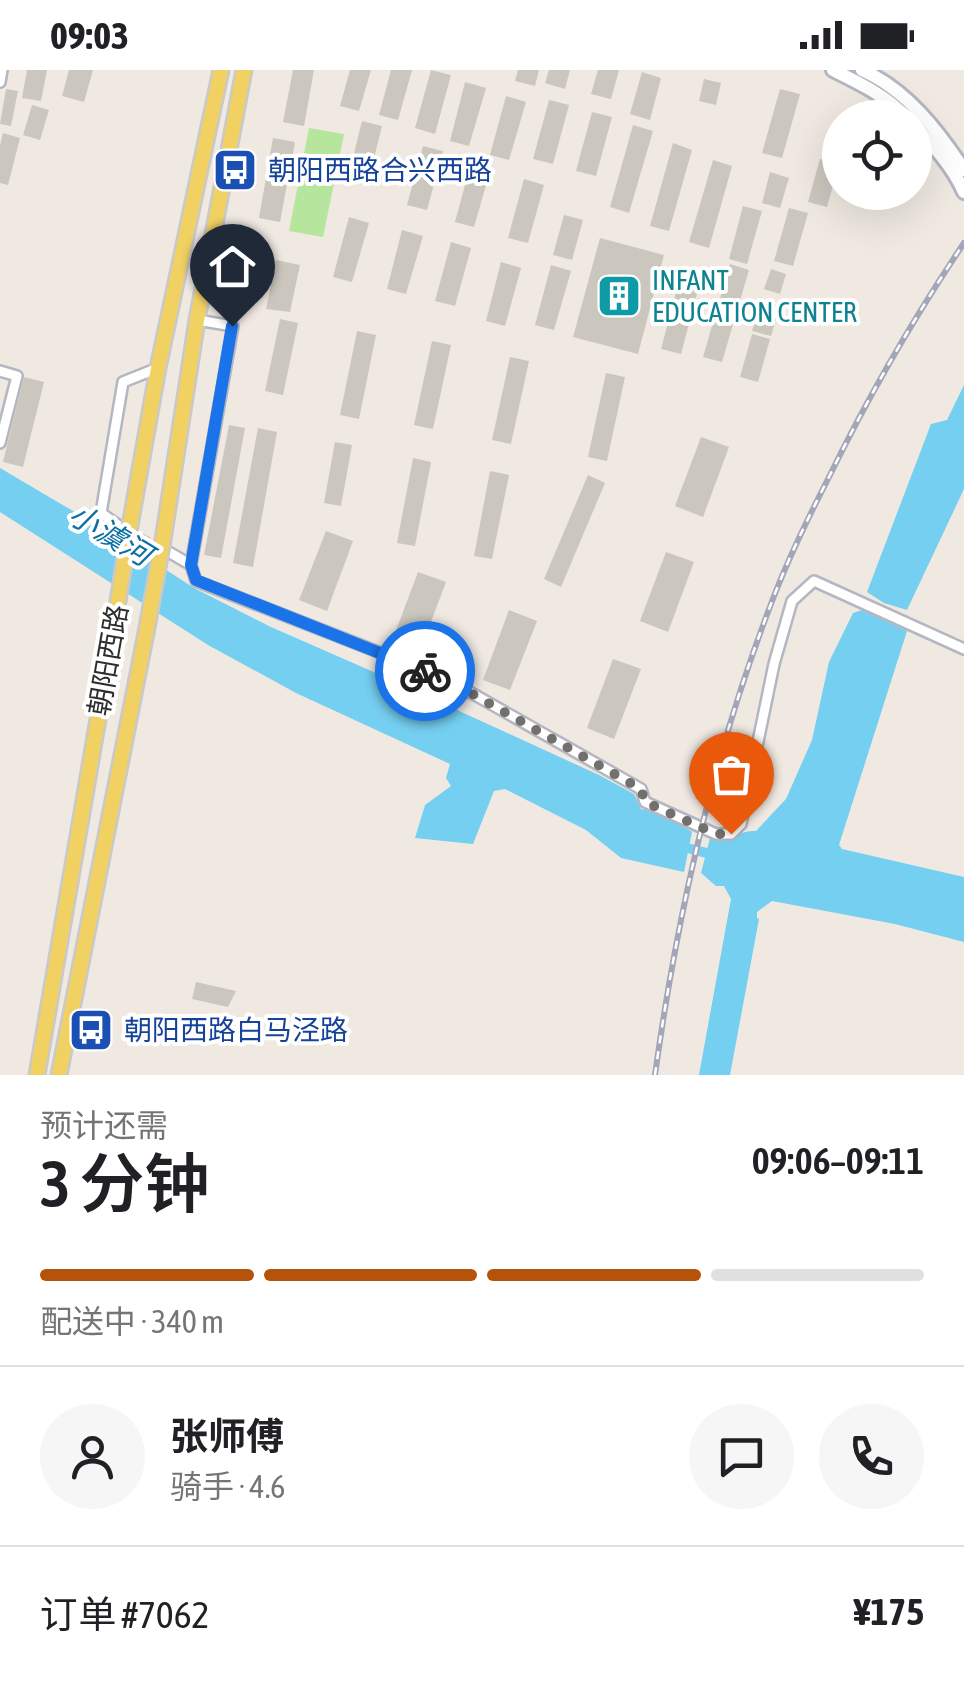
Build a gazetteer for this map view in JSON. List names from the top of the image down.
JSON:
{
  "streets": {
    "main road": ["朝阳西路"]
  },
  "water": ["小澞河"],
  "places": {
    "bus stop": ["朝阳西路合兴西路", "朝阳西路白马泾路"],
    "building": ["INFANT EDUCATION CENTER"]
  },
  "page": {
    "status": "09:03",
    "heading": ["3 分钟", "预计还需", "09:06–09:11"],
    "panel": [
      "张师傅",
      "骑手 · 4.6",
      "订单 #7062",
      "¥175"
    ],
    "bar": "配送中 · 340 m"
  }
}
